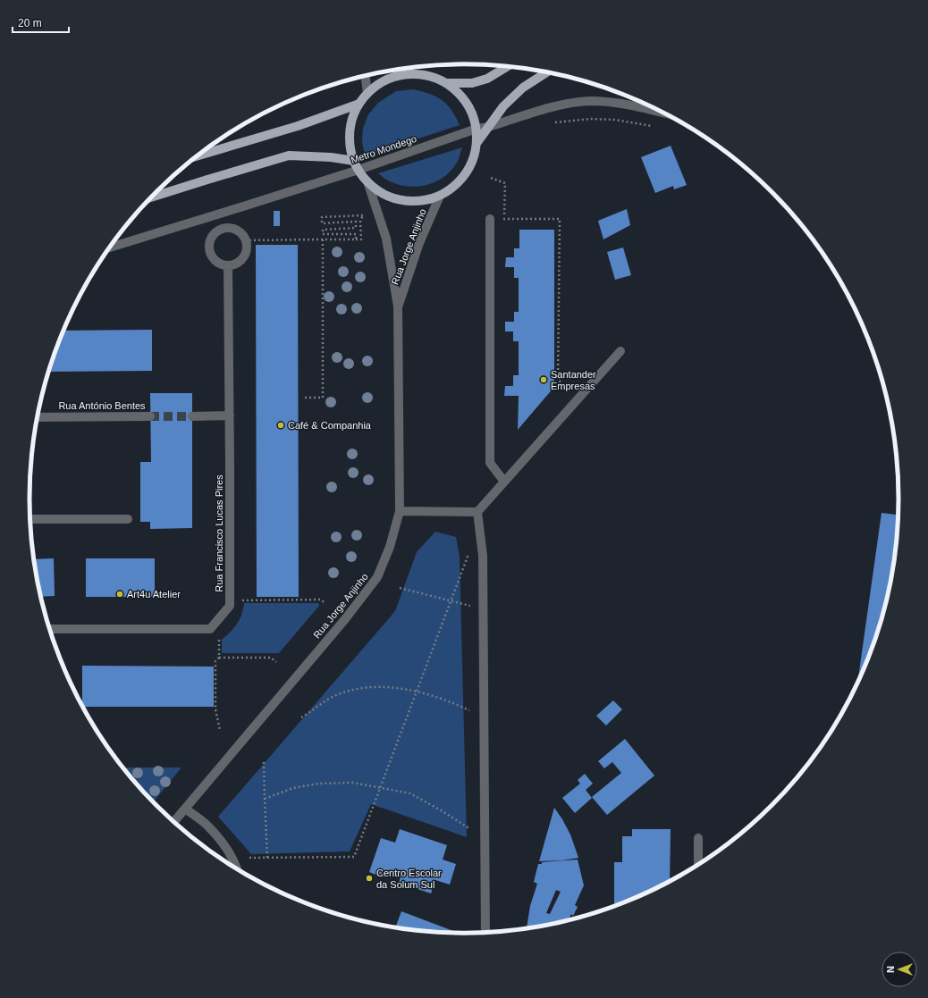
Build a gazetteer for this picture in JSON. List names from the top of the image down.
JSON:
{
  "streets": {
    "street": [
      "Metro Mondego",
      "Rua Jorge Anjinho",
      "Rua António Bentes",
      "Rua Francisco Lucas Pires"
    ]
  },
  "places": [
    "Santander Empresas",
    "Café & Companhia",
    "Art4u Atelier",
    "Centro Escolar da Solum Sul"
  ],
  "scale_bar": "20 m",
  "north": "left"
}
